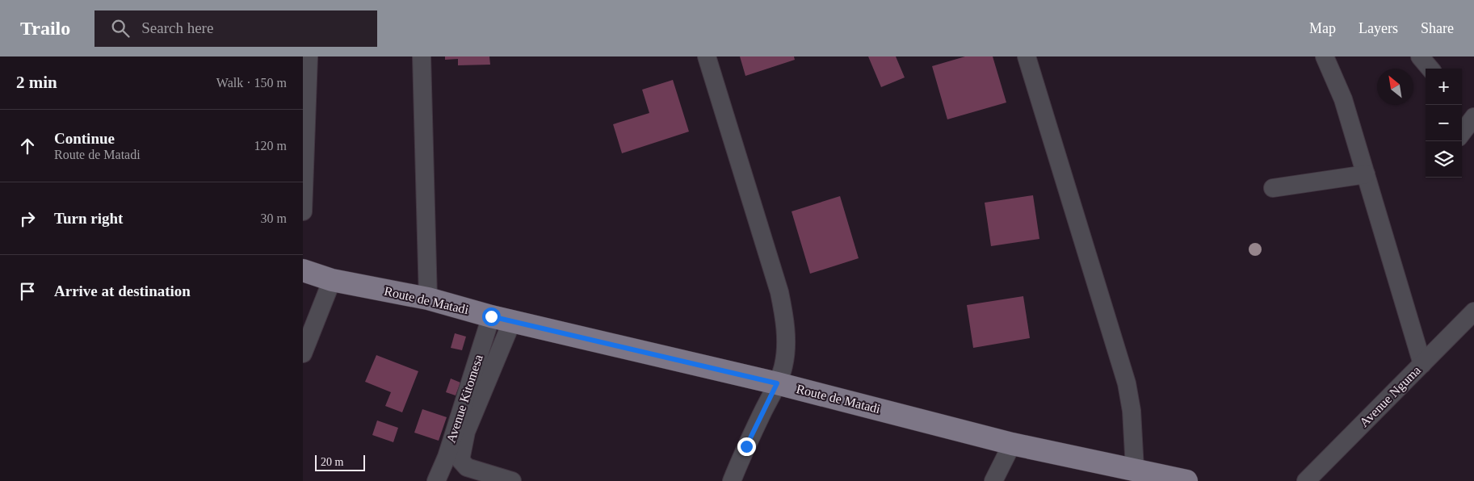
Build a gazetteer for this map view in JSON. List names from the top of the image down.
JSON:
{
  "streets": {
    "main road": ["Route de Matadi"],
    "street": ["Avenue Nguma", "Avenue Kitomesa"]
  },
  "crossings": [
    ["Route de Matadi", "Avenue Kitomesa"]
  ],
  "scale_bar": "20 m",
  "north": "top left",
  "page": {
    "header": "Trailo",
    "search": "Search here",
    "nav": ["Map", "Layers", "Share"],
    "heading": ["2 min", "Walk · 150 m"],
    "map_buttons": ["+", "−"],
    "list": [
      ["Continue", "Route de Matadi", "120 m"],
      ["Turn right", "30 m"],
      "Arrive at destination"
    ],
    "scale": "20 m"
  }
}
